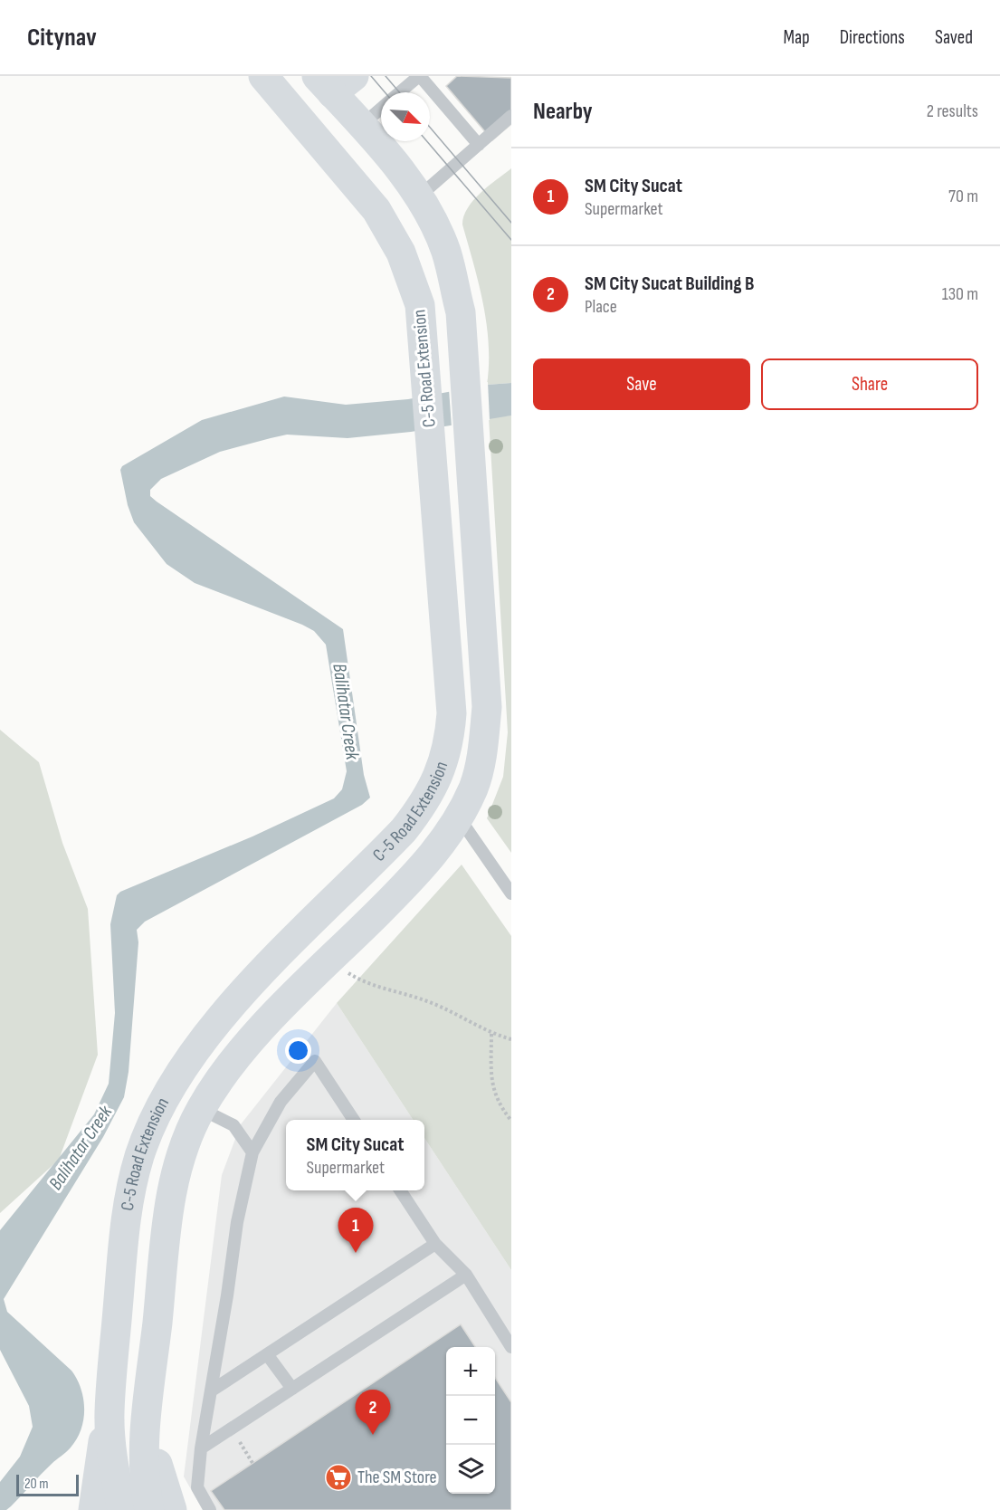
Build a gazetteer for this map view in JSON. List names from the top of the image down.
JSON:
{
  "streets": {
    "main road": ["C-5 Road Extension"]
  },
  "water": ["Balihatar Creek"],
  "places": {
    "supermarket": ["The SM Store"]
  },
  "scale_bar": "20 m",
  "north": "bottom right",
  "page": {
    "header": "Citynav",
    "nav": ["Map", "Directions", "Saved"],
    "heading": ["Nearby", "2 results"],
    "list": [
      {
        "mark": "1",
        "name": "SM City Sucat",
        "note": "Supermarket",
        "value": "70 m"
      },
      {
        "mark": "2",
        "name": "SM City Sucat Building B",
        "note": "Place",
        "value": "130 m"
      }
    ],
    "buttons": ["Save", "Share"],
    "popup": ["SM City Sucat", "Supermarket"],
    "pins": ["1", "2"],
    "map_buttons": ["+", "−"],
    "scale": "20 m"
  }
}
